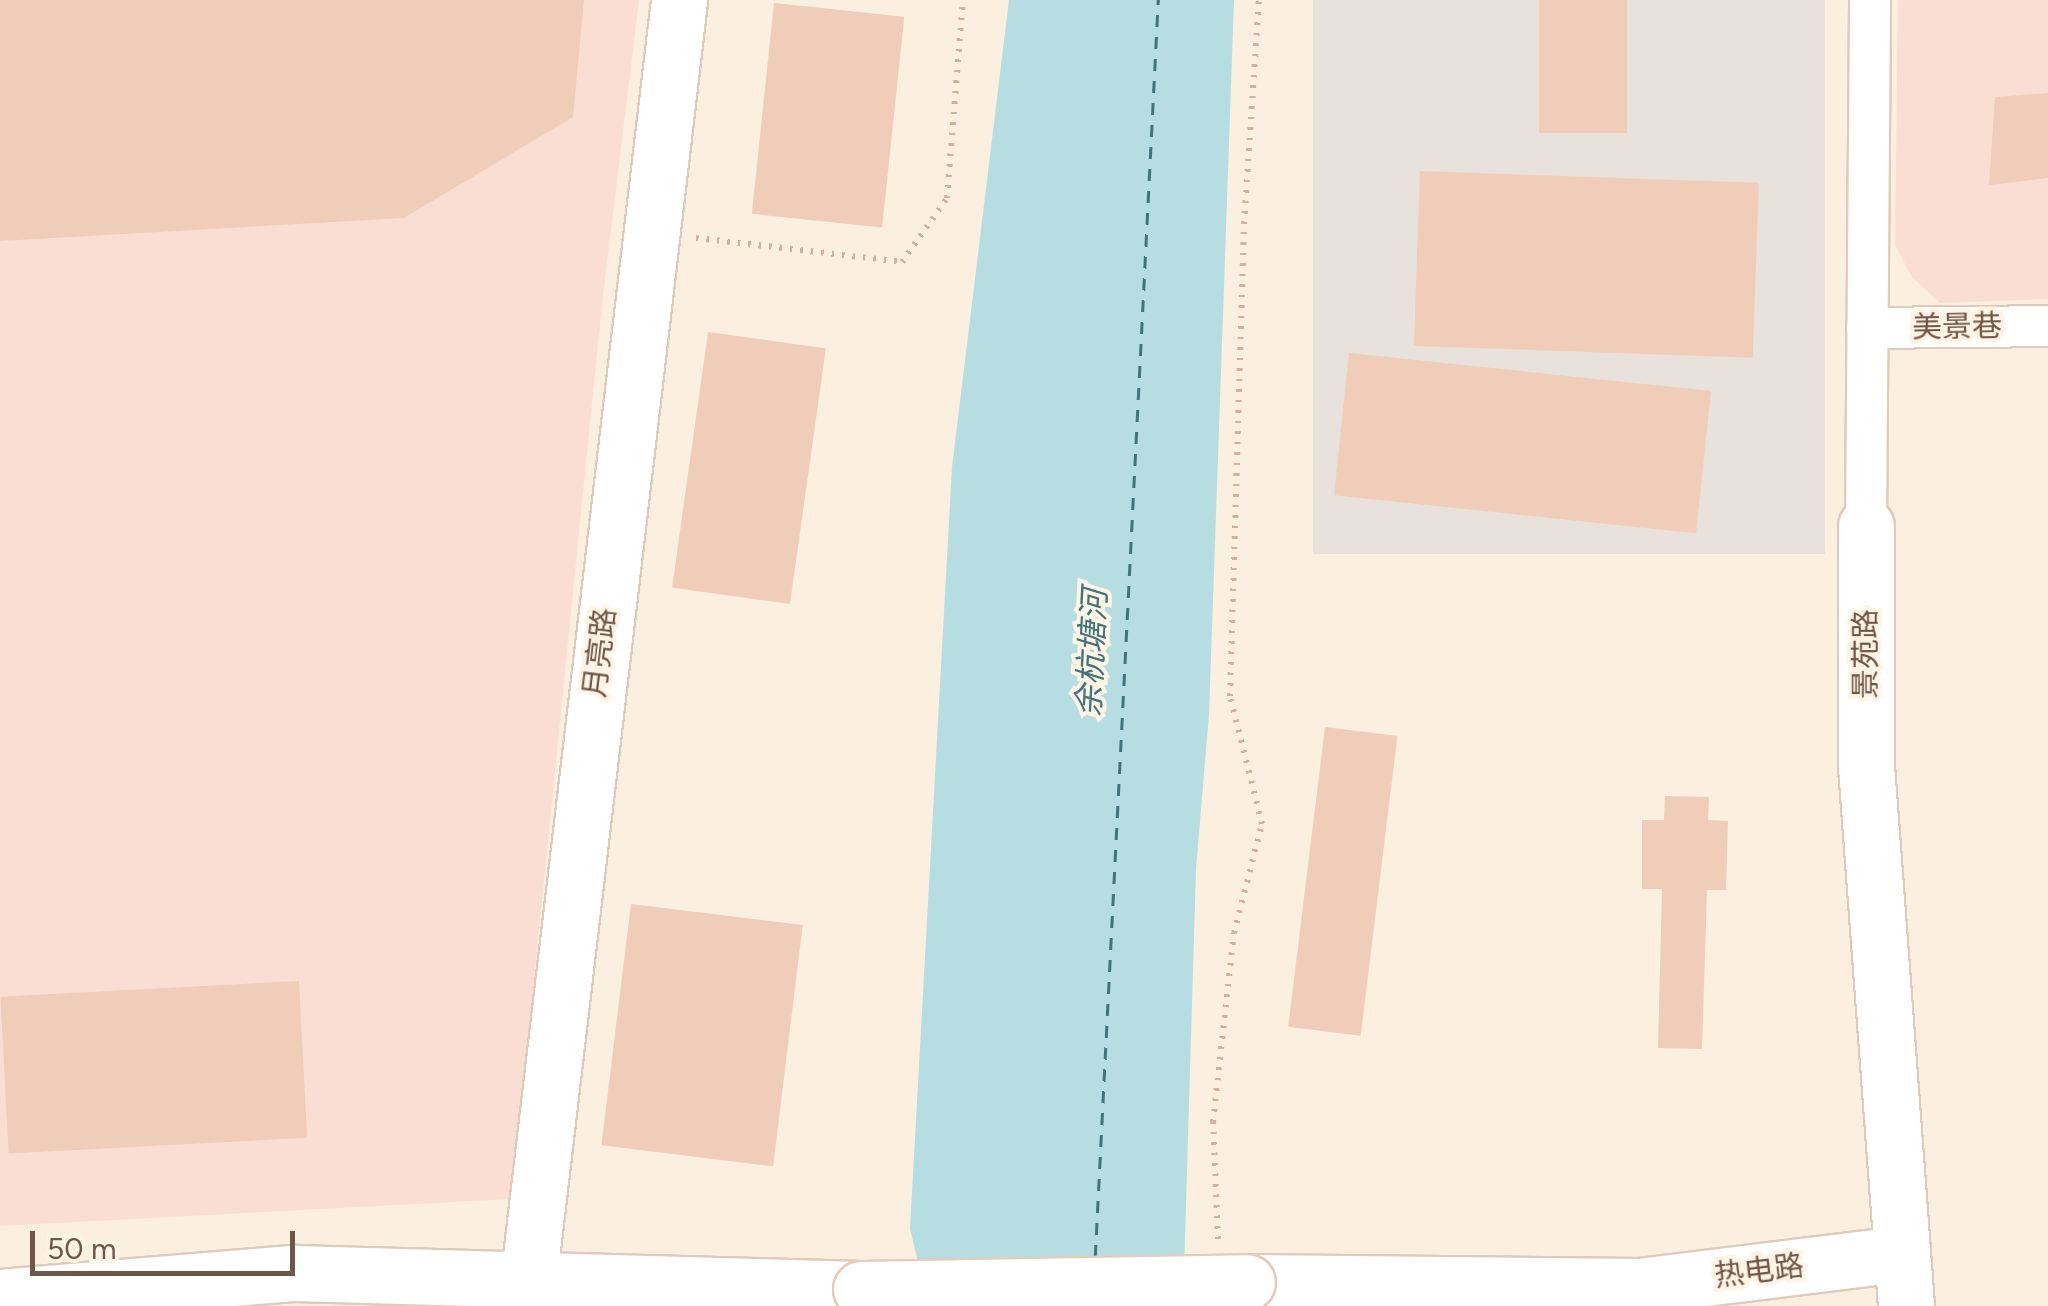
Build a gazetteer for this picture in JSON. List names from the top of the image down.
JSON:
{
  "streets": {
    "street": [
      "美景巷",
      "月亮路",
      "景苑路",
      "热电路"
    ]
  },
  "crossings": [
    ["美景巷", "景苑路"],
    ["月亮路", "热电路"],
    ["景苑路", "热电路"]
  ],
  "water": ["余杭塘河"],
  "scale_bar": "50 m"
}
